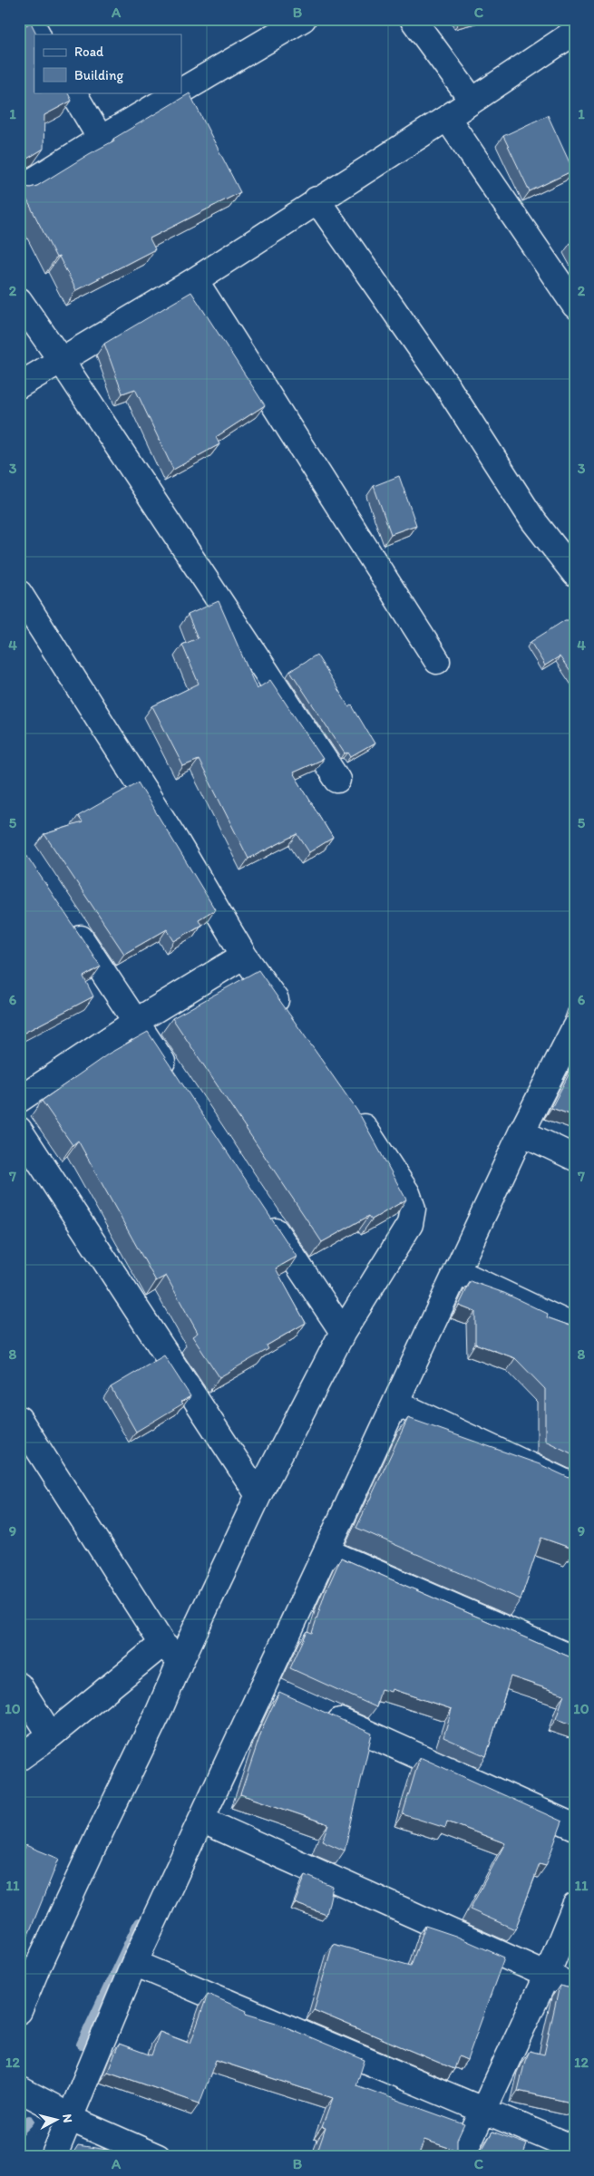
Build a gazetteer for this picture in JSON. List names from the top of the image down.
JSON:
{
  "legend": ["Road", "Building"],
  "north": "right",
  "grid": {
    "columns": ["A", "B", "C"],
    "rows": [
      "1",
      "2",
      "3",
      "4",
      "5",
      "6",
      "7",
      "8",
      "9",
      "10",
      "11",
      "12"
    ]
  }
}
